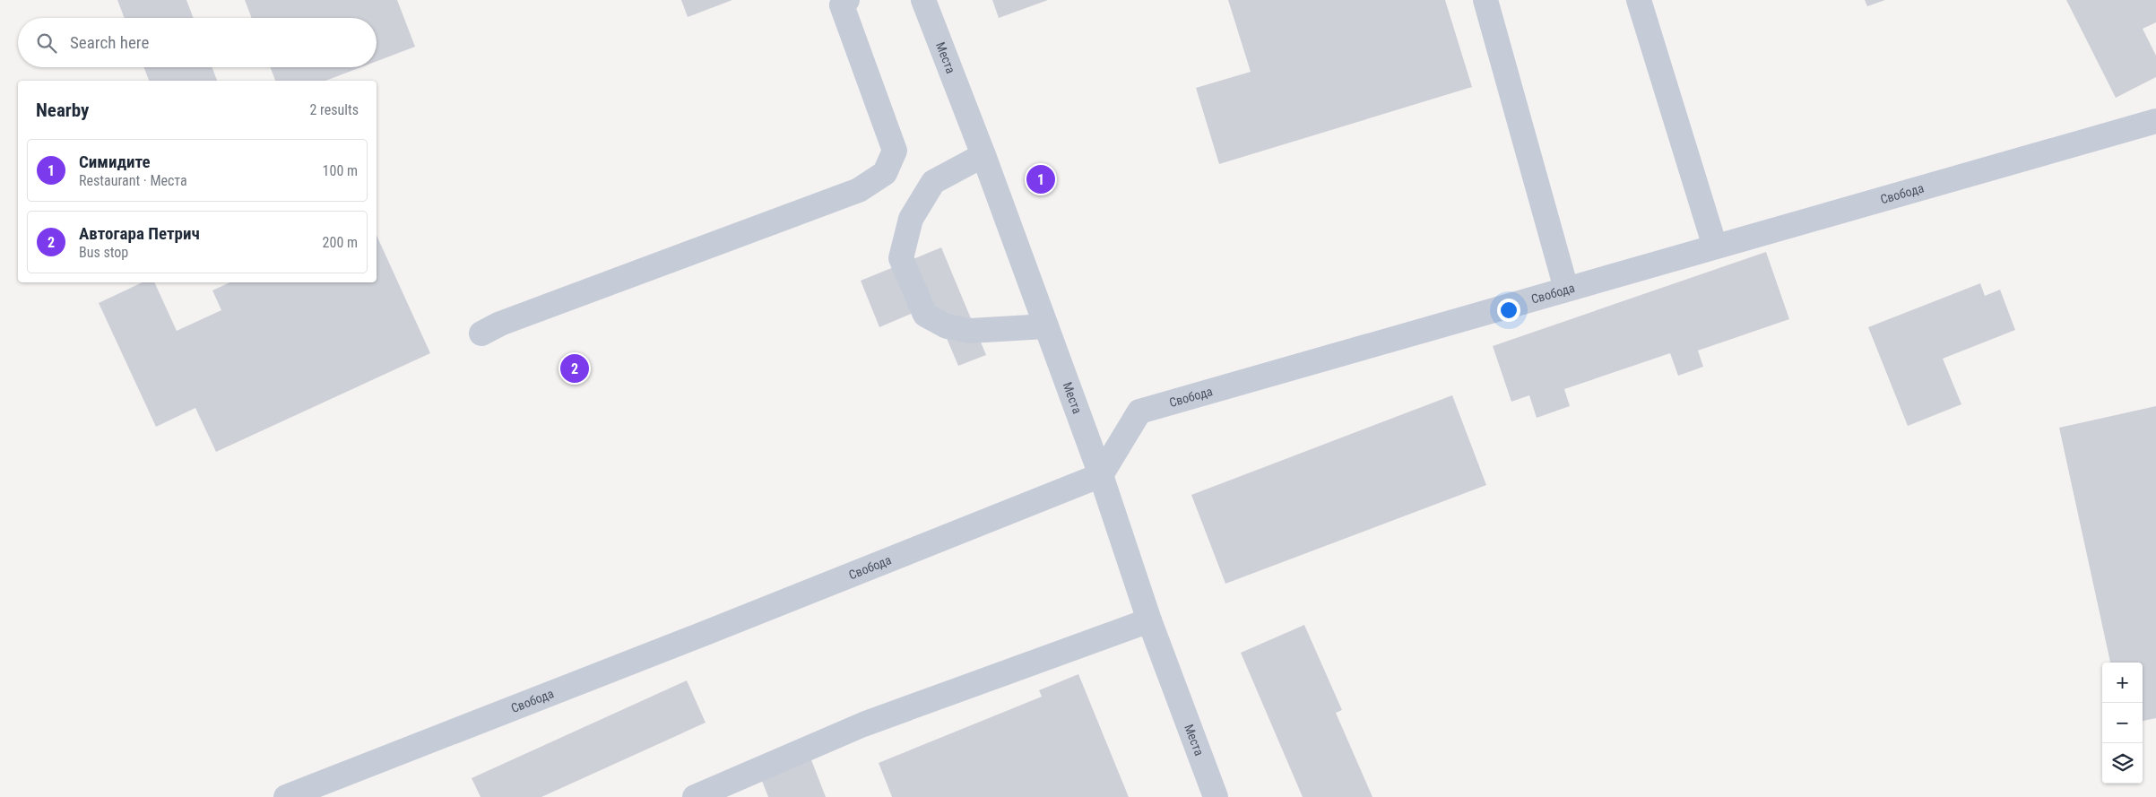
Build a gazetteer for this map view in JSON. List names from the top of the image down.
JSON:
{
  "streets": {
    "street": ["Места", "Свобода"]
  },
  "crossings": [
    ["Места", "Свобода"]
  ],
  "page": {
    "search": "Search here",
    "heading": ["Nearby", "2 results"],
    "list": [
      {
        "mark": "1",
        "name": "Симидите",
        "note": "Restaurant · Места",
        "value": "100 m"
      },
      {
        "mark": "2",
        "name": "Автогара Петрич",
        "note": "Bus stop",
        "value": "200 m"
      }
    ],
    "pins": ["1", "2"],
    "map_buttons": ["+", "−"]
  }
}
